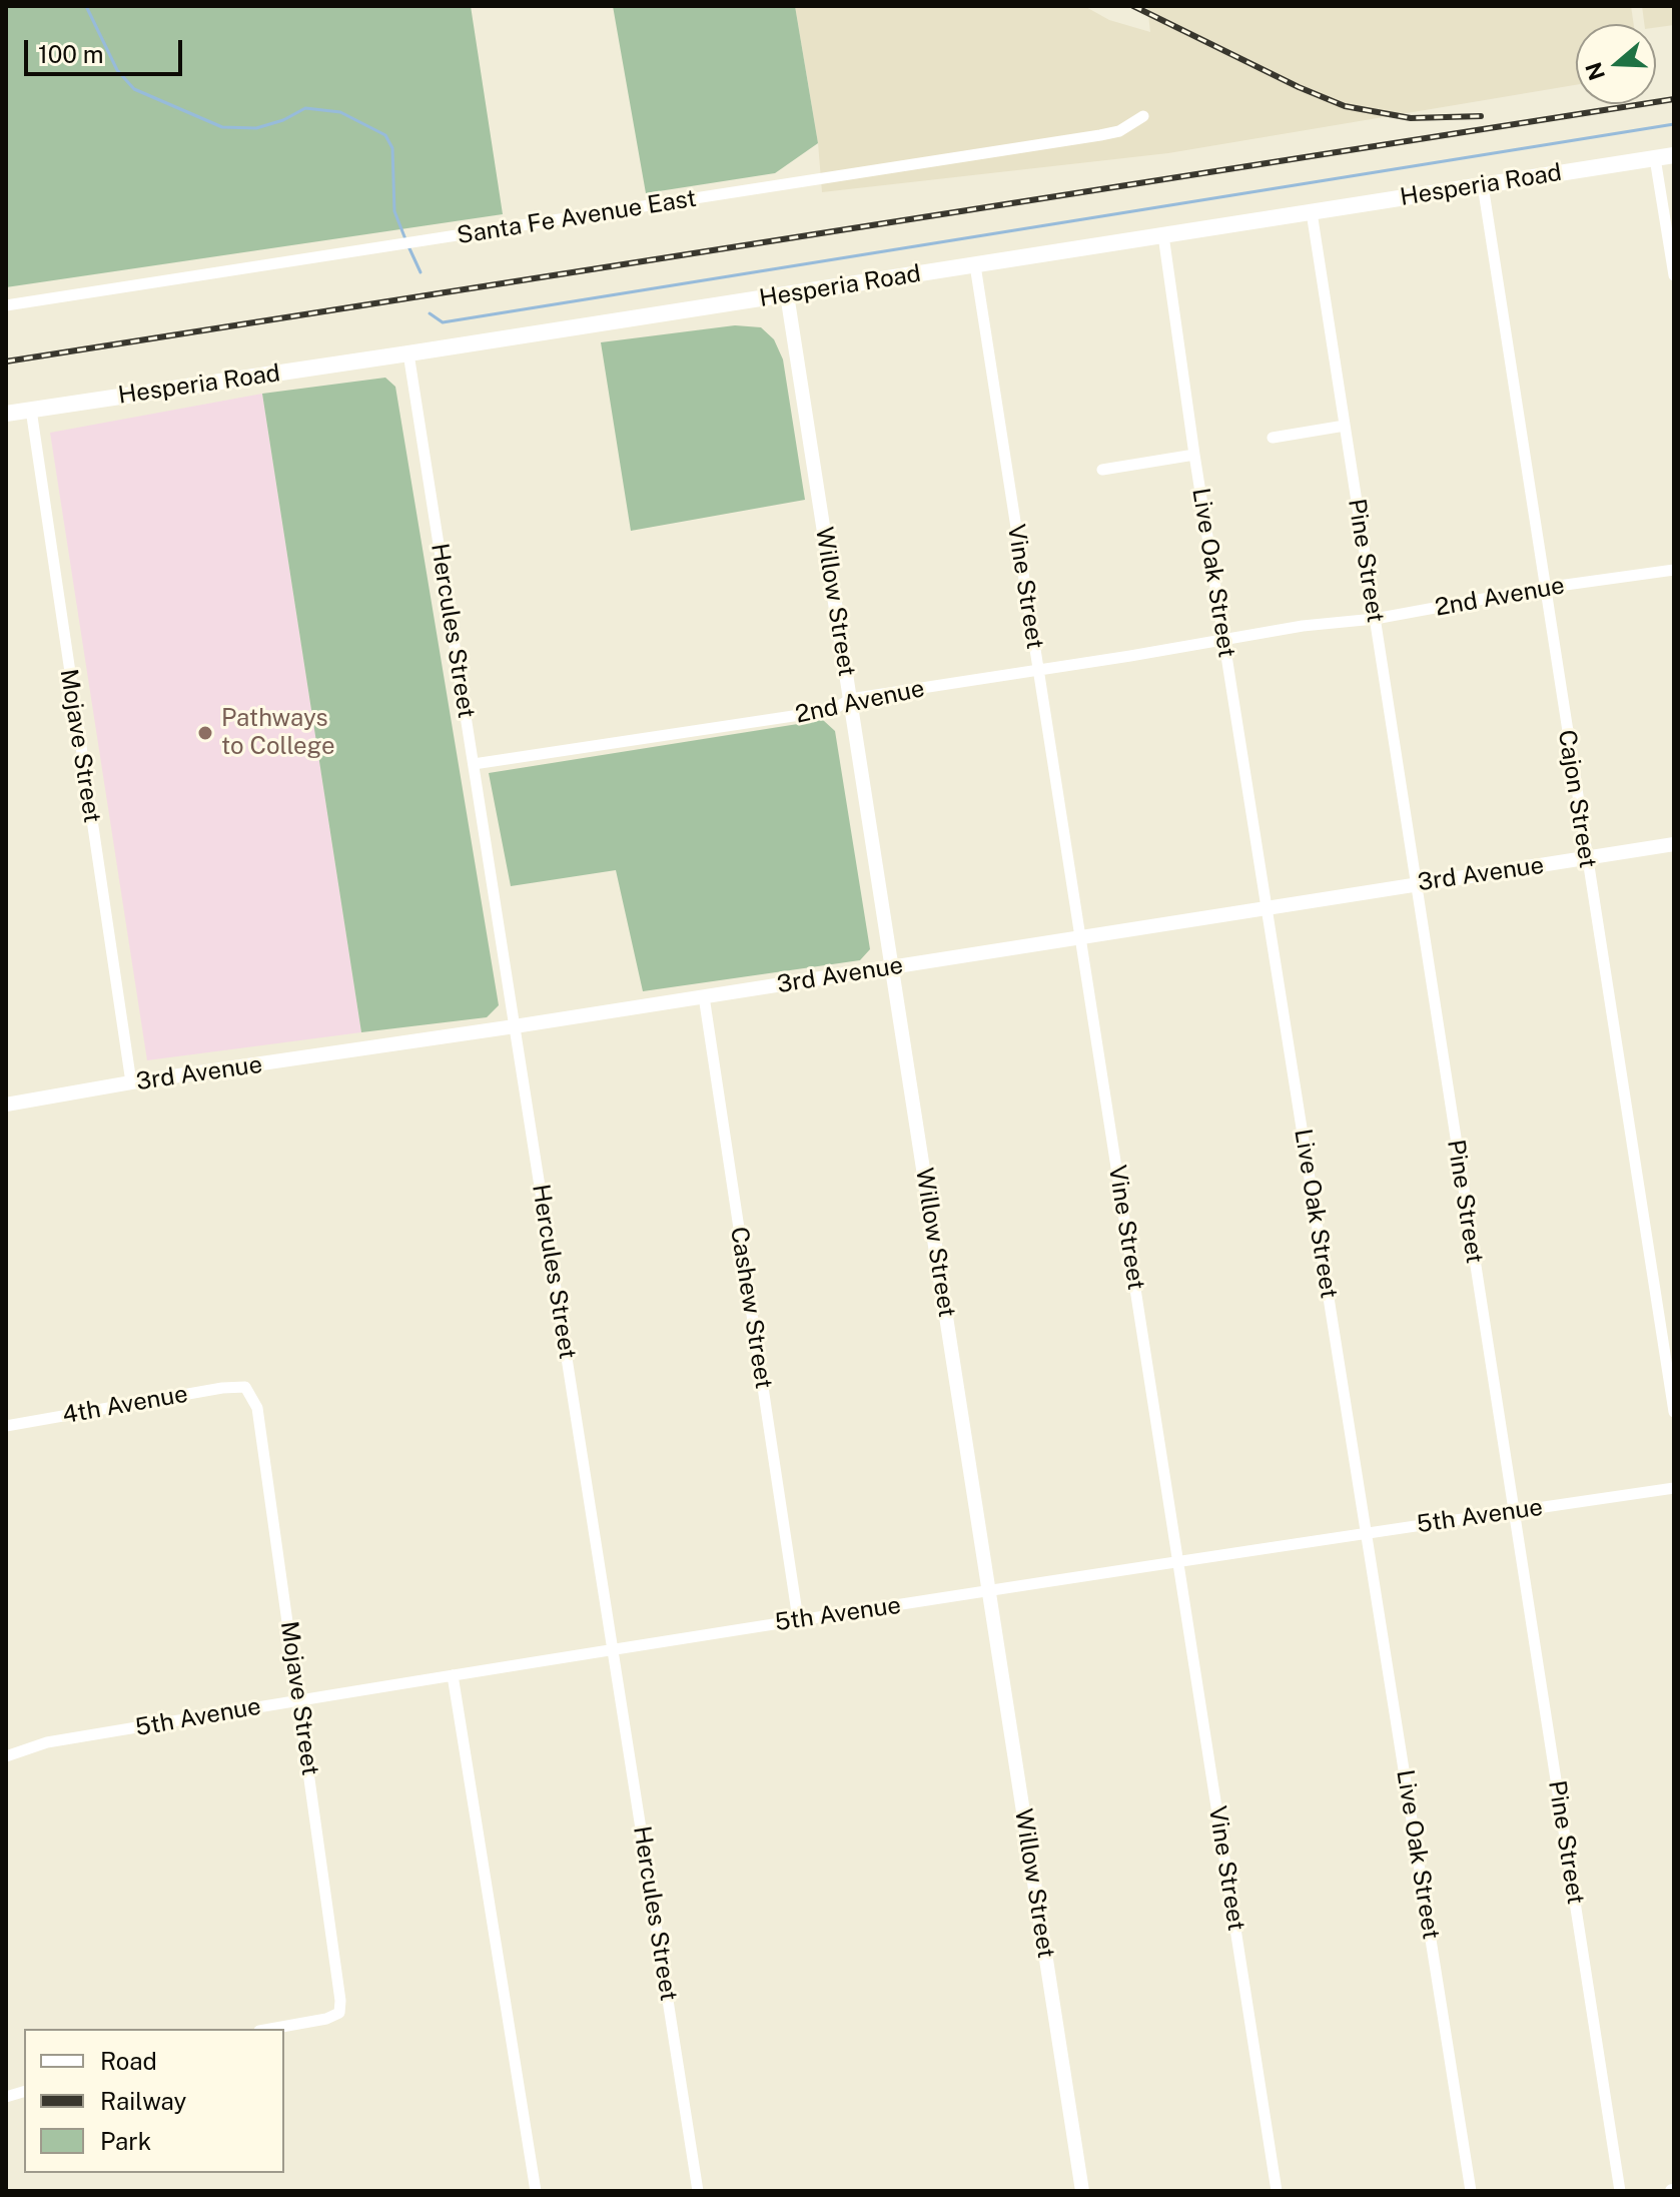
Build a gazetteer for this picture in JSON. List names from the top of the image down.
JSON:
{
  "streets": {
    "main road": ["Hesperia Road"],
    "street": [
      "Santa Fe Avenue East",
      "Pine Street",
      "Live Oak Street",
      "Vine Street",
      "2nd Avenue",
      "Willow Street",
      "Hercules Street",
      "Mojave Street",
      "Cajon Street",
      "3rd Avenue",
      "Cashew Street",
      "4th Avenue",
      "5th Avenue"
    ]
  },
  "crossings": [
    ["Hesperia Road", "Pine Street"],
    ["Hesperia Road", "Live Oak Street"],
    ["Hesperia Road", "Vine Street"],
    ["Hesperia Road", "Willow Street"],
    ["Hesperia Road", "Hercules Street"],
    ["Hesperia Road", "Mojave Street"],
    ["Hesperia Road", "Cajon Street"],
    ["Pine Street", "2nd Avenue"],
    ["Pine Street", "3rd Avenue"],
    ["Pine Street", "5th Avenue"],
    ["Live Oak Street", "2nd Avenue"],
    ["Live Oak Street", "3rd Avenue"],
    ["Live Oak Street", "5th Avenue"],
    ["Vine Street", "2nd Avenue"],
    ["Vine Street", "3rd Avenue"],
    ["Vine Street", "5th Avenue"],
    ["2nd Avenue", "Willow Street"],
    ["2nd Avenue", "Hercules Street"],
    ["2nd Avenue", "Cajon Street"],
    ["Willow Street", "3rd Avenue"],
    ["Willow Street", "5th Avenue"],
    ["Hercules Street", "3rd Avenue"],
    ["Hercules Street", "5th Avenue"],
    ["Mojave Street", "3rd Avenue"],
    ["Mojave Street", "4th Avenue"],
    ["Mojave Street", "5th Avenue"],
    ["Cajon Street", "3rd Avenue"],
    ["3rd Avenue", "Cashew Street"],
    ["Cashew Street", "5th Avenue"]
  ],
  "places": ["Pathways to College"],
  "legend": ["Road", "Railway", "Park"],
  "scale_bar": "100 m",
  "north": "left"
}
